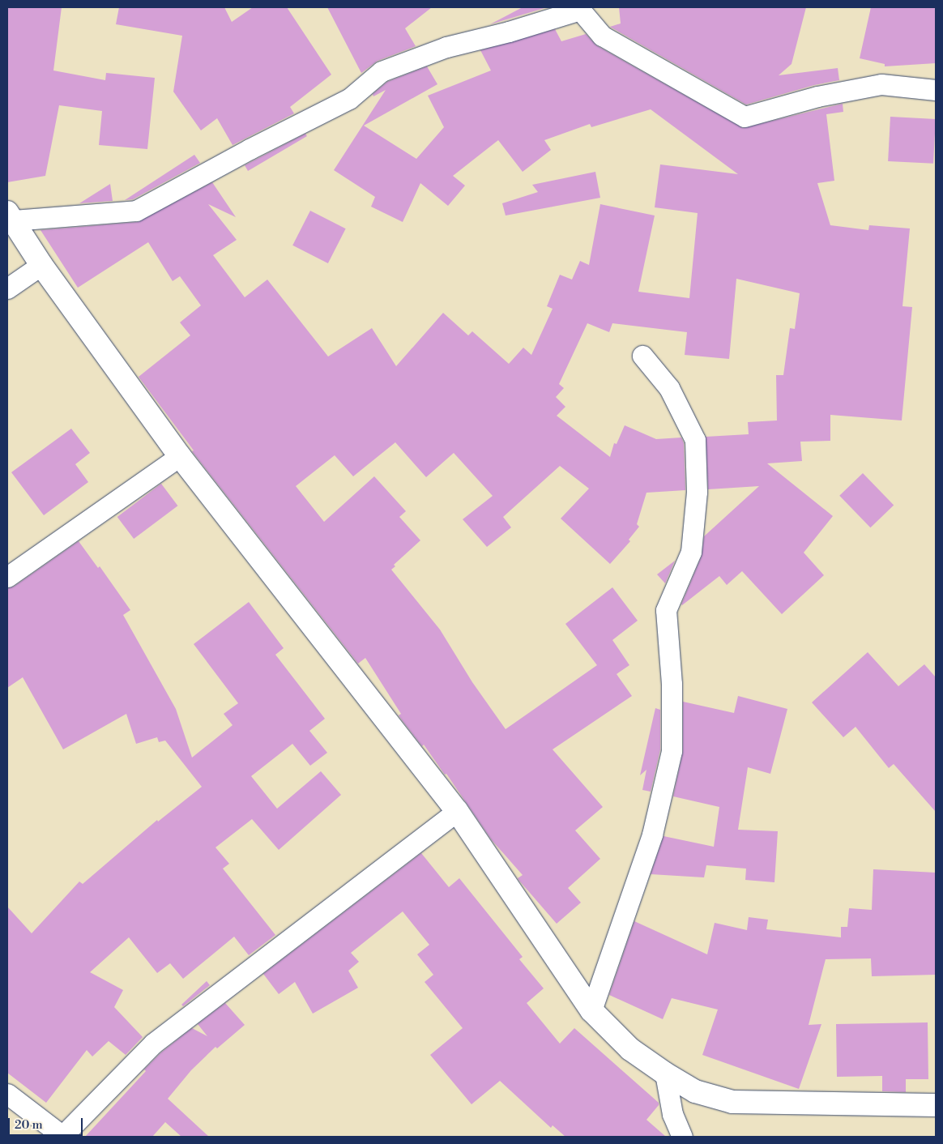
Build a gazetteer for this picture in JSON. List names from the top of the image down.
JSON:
{
  "scale_bar": "20 m"
}
